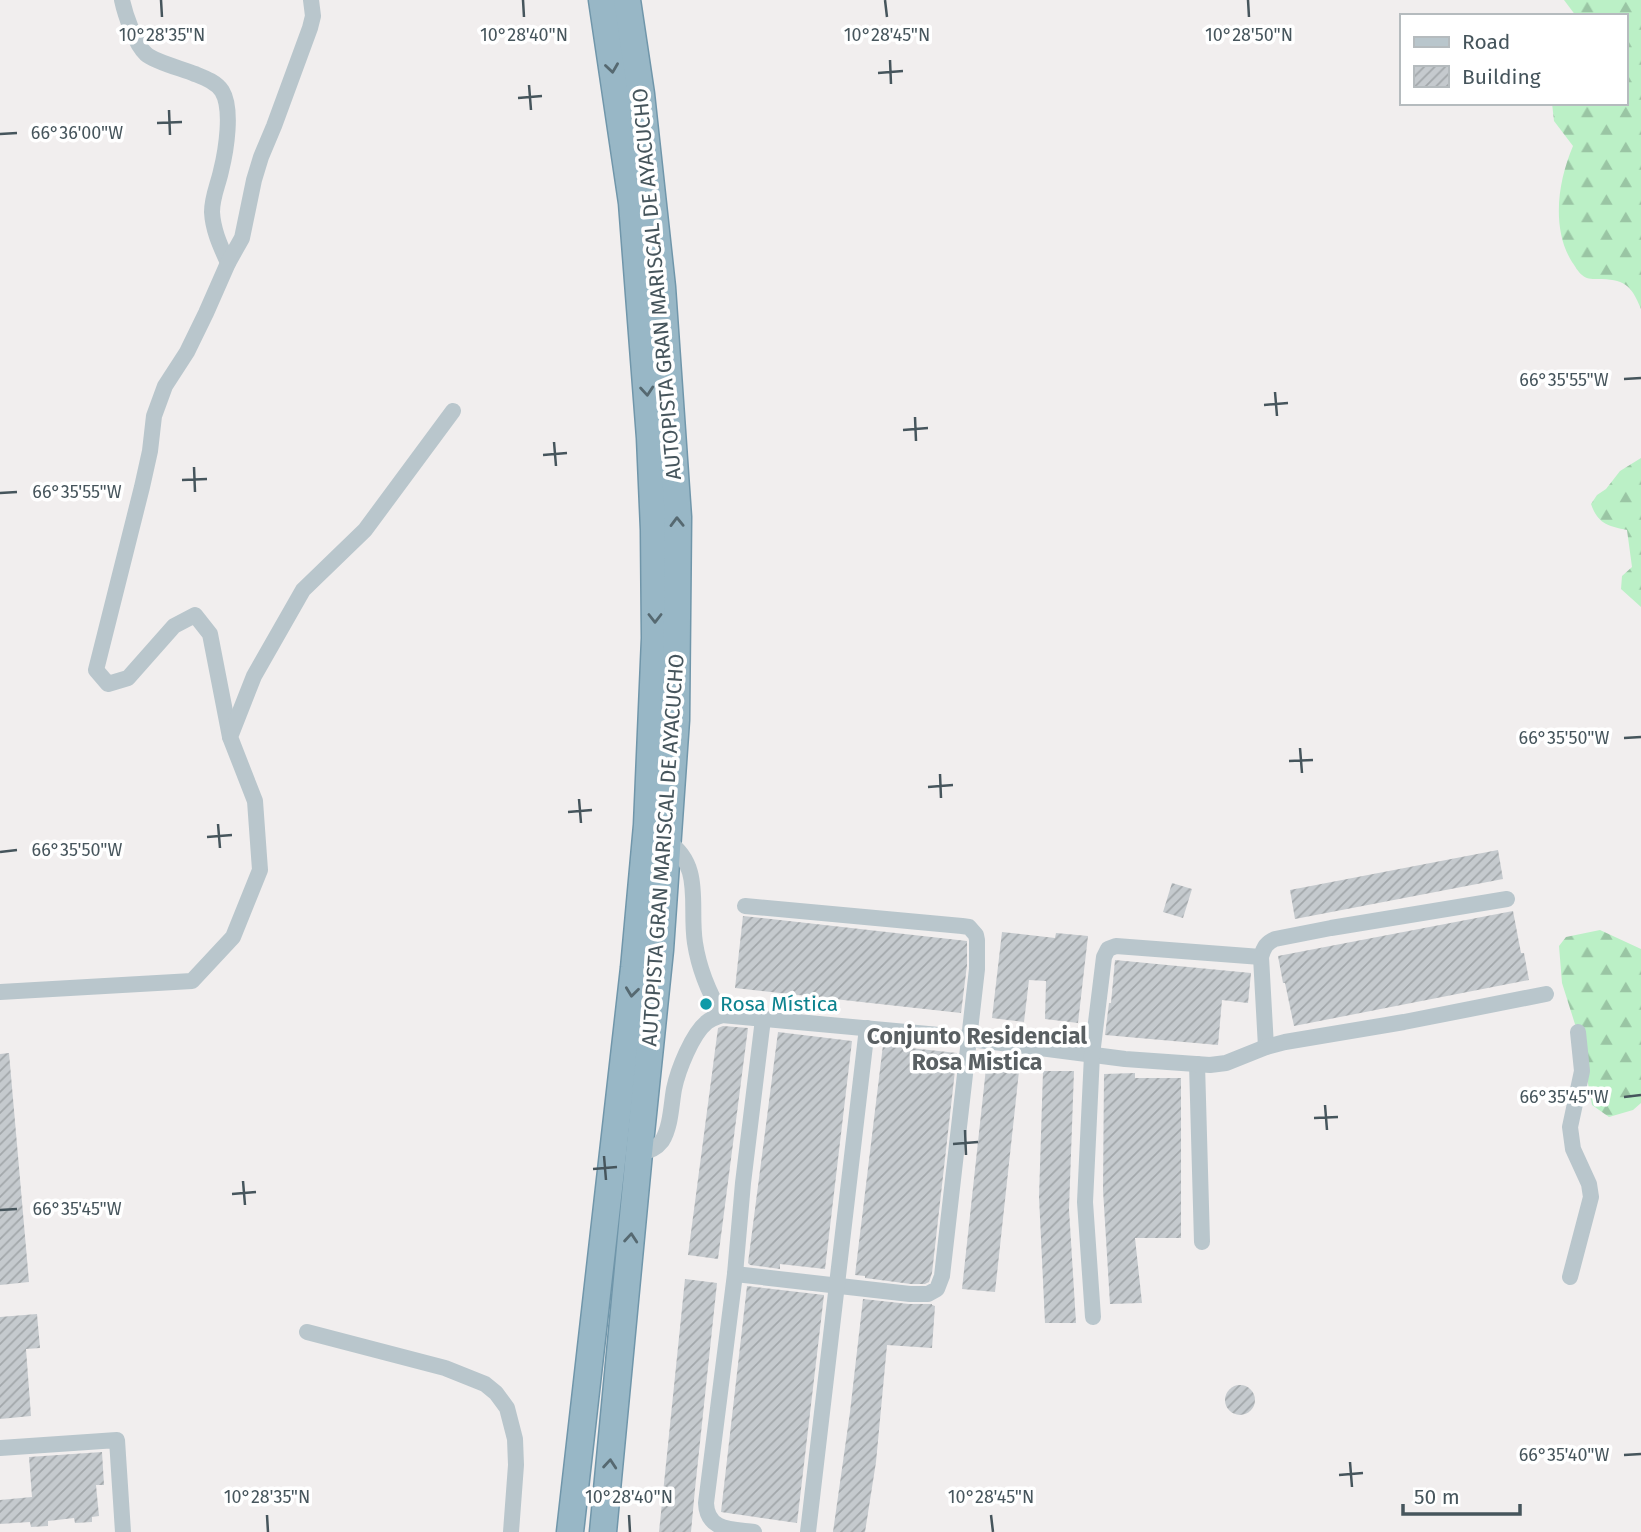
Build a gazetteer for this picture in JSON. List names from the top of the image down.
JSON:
{
  "streets": {
    "highway": ["AUTOPISTA GRAN MARISCAL DE AYACUCHO"]
  },
  "districts": ["Conjunto Residencial Rosa Mistica"],
  "places": ["Rosa Mística"],
  "legend": ["Road", "Building"],
  "scale_bar": "50 m",
  "coordinates": [
    "10°28'35\"N",
    "10°28'40\"N",
    "10°28'45\"N",
    "10°28'50\"N",
    "66°36'00\"W",
    "66°35'55\"W",
    "66°35'50\"W",
    "66°35'45\"W",
    "66°35'40\"W"
  ]
}
